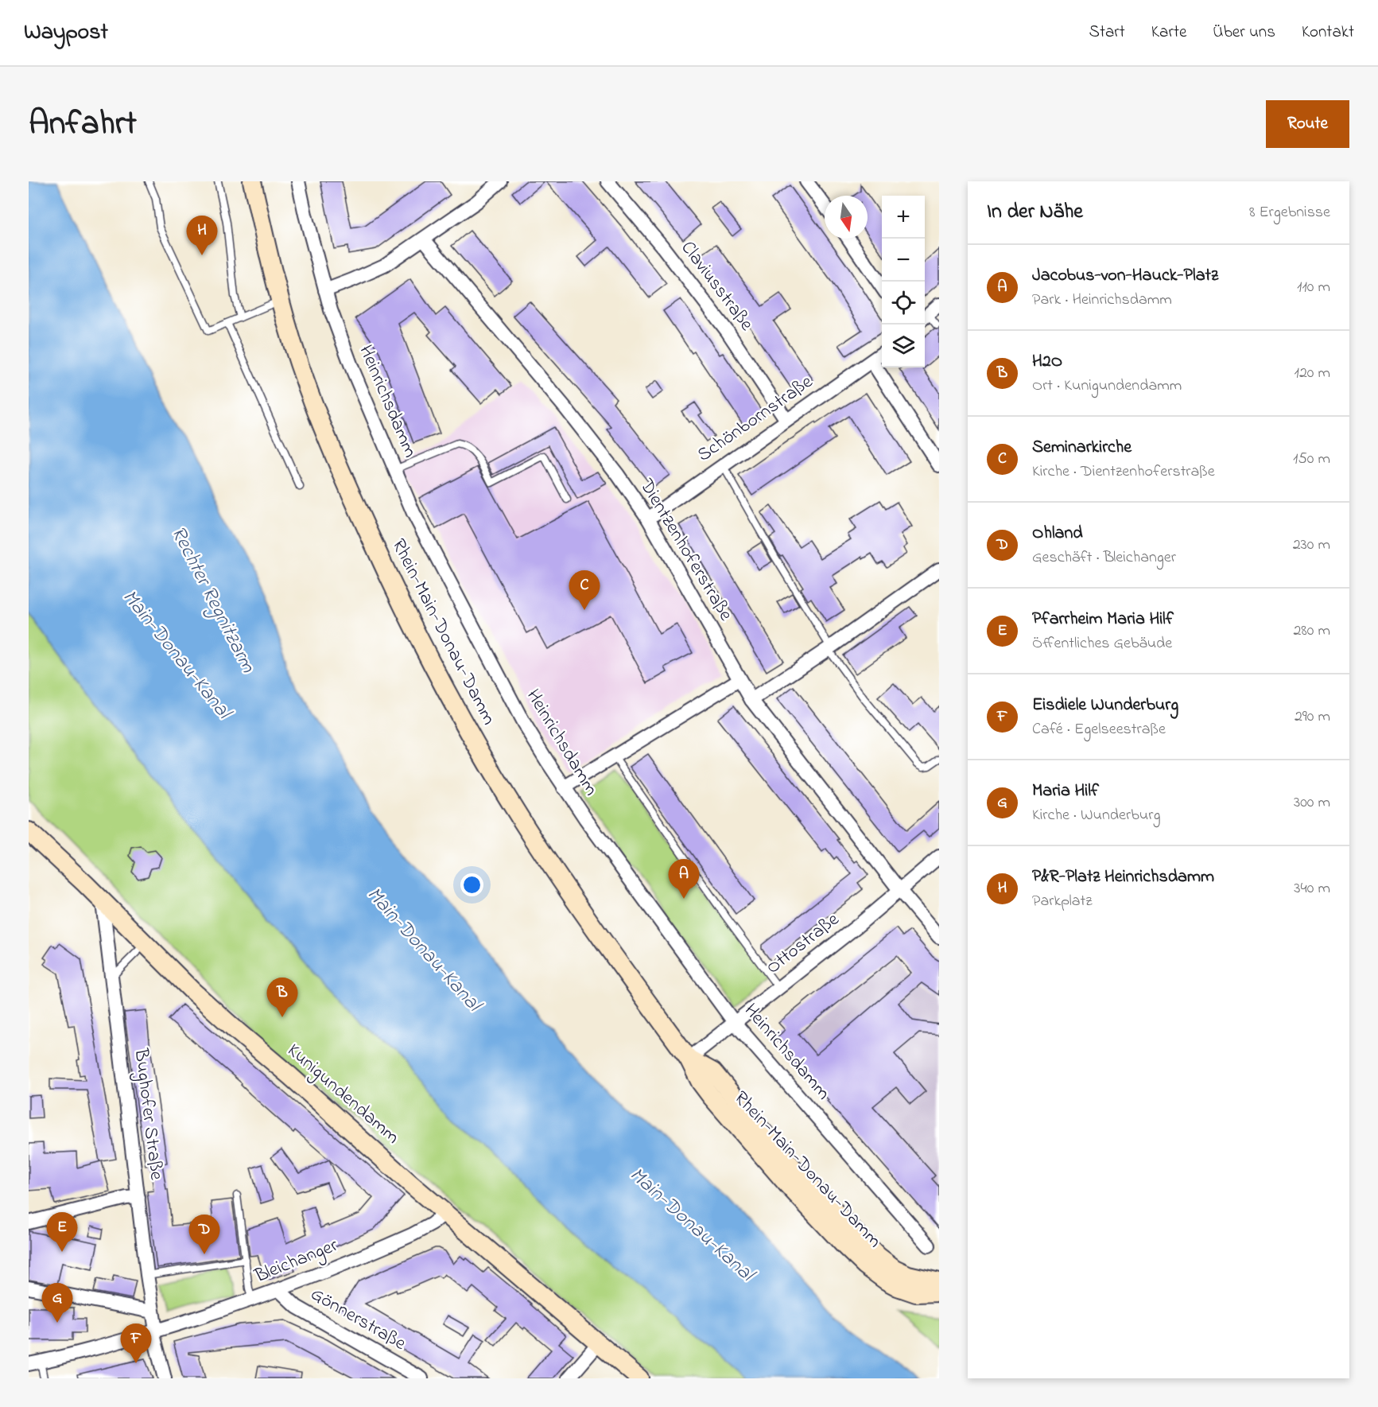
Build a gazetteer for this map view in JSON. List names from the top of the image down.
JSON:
{
  "streets": {
    "street": [
      "Claviusstraße",
      "Heinrichsdamm",
      "Schönbornstraße",
      "Dientzenhoferstraße",
      "Rhein-Main-Donau-Damm",
      "Ottostraße",
      "Kunigundendamm",
      "Bughofer Straße",
      "Bleichanger",
      "Gönnerstraße"
    ]
  },
  "crossings": [
    ["Claviusstraße", "Schönbornstraße"],
    ["Heinrichsdamm", "Ottostraße"],
    ["Schönbornstraße", "Dientzenhoferstraße"],
    ["Dientzenhoferstraße", "Ottostraße"],
    ["Rhein-Main-Donau-Damm", "Ottostraße"],
    ["Kunigundendamm", "Bughofer Straße"],
    ["Kunigundendamm", "Bleichanger"],
    ["Bughofer Straße", "Bleichanger"],
    ["Bleichanger", "Gönnerstraße"]
  ],
  "water": ["Rechter Regnitzarm", "Main-Donau-Kanal"],
  "north": "bottom",
  "page": {
    "header": "Waypost",
    "nav": [
      "Start",
      "Karte",
      "Über uns",
      "Kontakt"
    ],
    "title": "Anfahrt",
    "buttons": "Route",
    "heading": ["In der Nähe", "8 Ergebnisse"],
    "map_buttons": ["+", "−"],
    "pins": [
      "H",
      "C",
      "A",
      "B",
      "E",
      "D",
      "G",
      "F"
    ],
    "list": [
      {
        "mark": "A",
        "name": "Jacobus-von-Hauck-Platz",
        "note": "Park · Heinrichsdamm",
        "value": "110 m"
      },
      {
        "mark": "B",
        "name": "H2O",
        "note": "Ort · Kunigundendamm",
        "value": "120 m"
      },
      {
        "mark": "C",
        "name": "Seminarkirche",
        "note": "Kirche · Dientzenhoferstraße",
        "value": "150 m"
      },
      {
        "mark": "D",
        "name": "Ohland",
        "note": "Geschäft · Bleichanger",
        "value": "230 m"
      },
      {
        "mark": "E",
        "name": "Pfarrheim Maria Hilf",
        "note": "Öffentliches Gebäude",
        "value": "280 m"
      },
      {
        "mark": "F",
        "name": "Eisdiele Wunderburg",
        "note": "Café · Egelseestraße",
        "value": "290 m"
      },
      {
        "mark": "G",
        "name": "Maria Hilf",
        "note": "Kirche · Wunderburg",
        "value": "300 m"
      },
      {
        "mark": "H",
        "name": "P&R-Platz Heinrichsdamm",
        "note": "Parkplatz",
        "value": "340 m"
      }
    ]
  }
}
